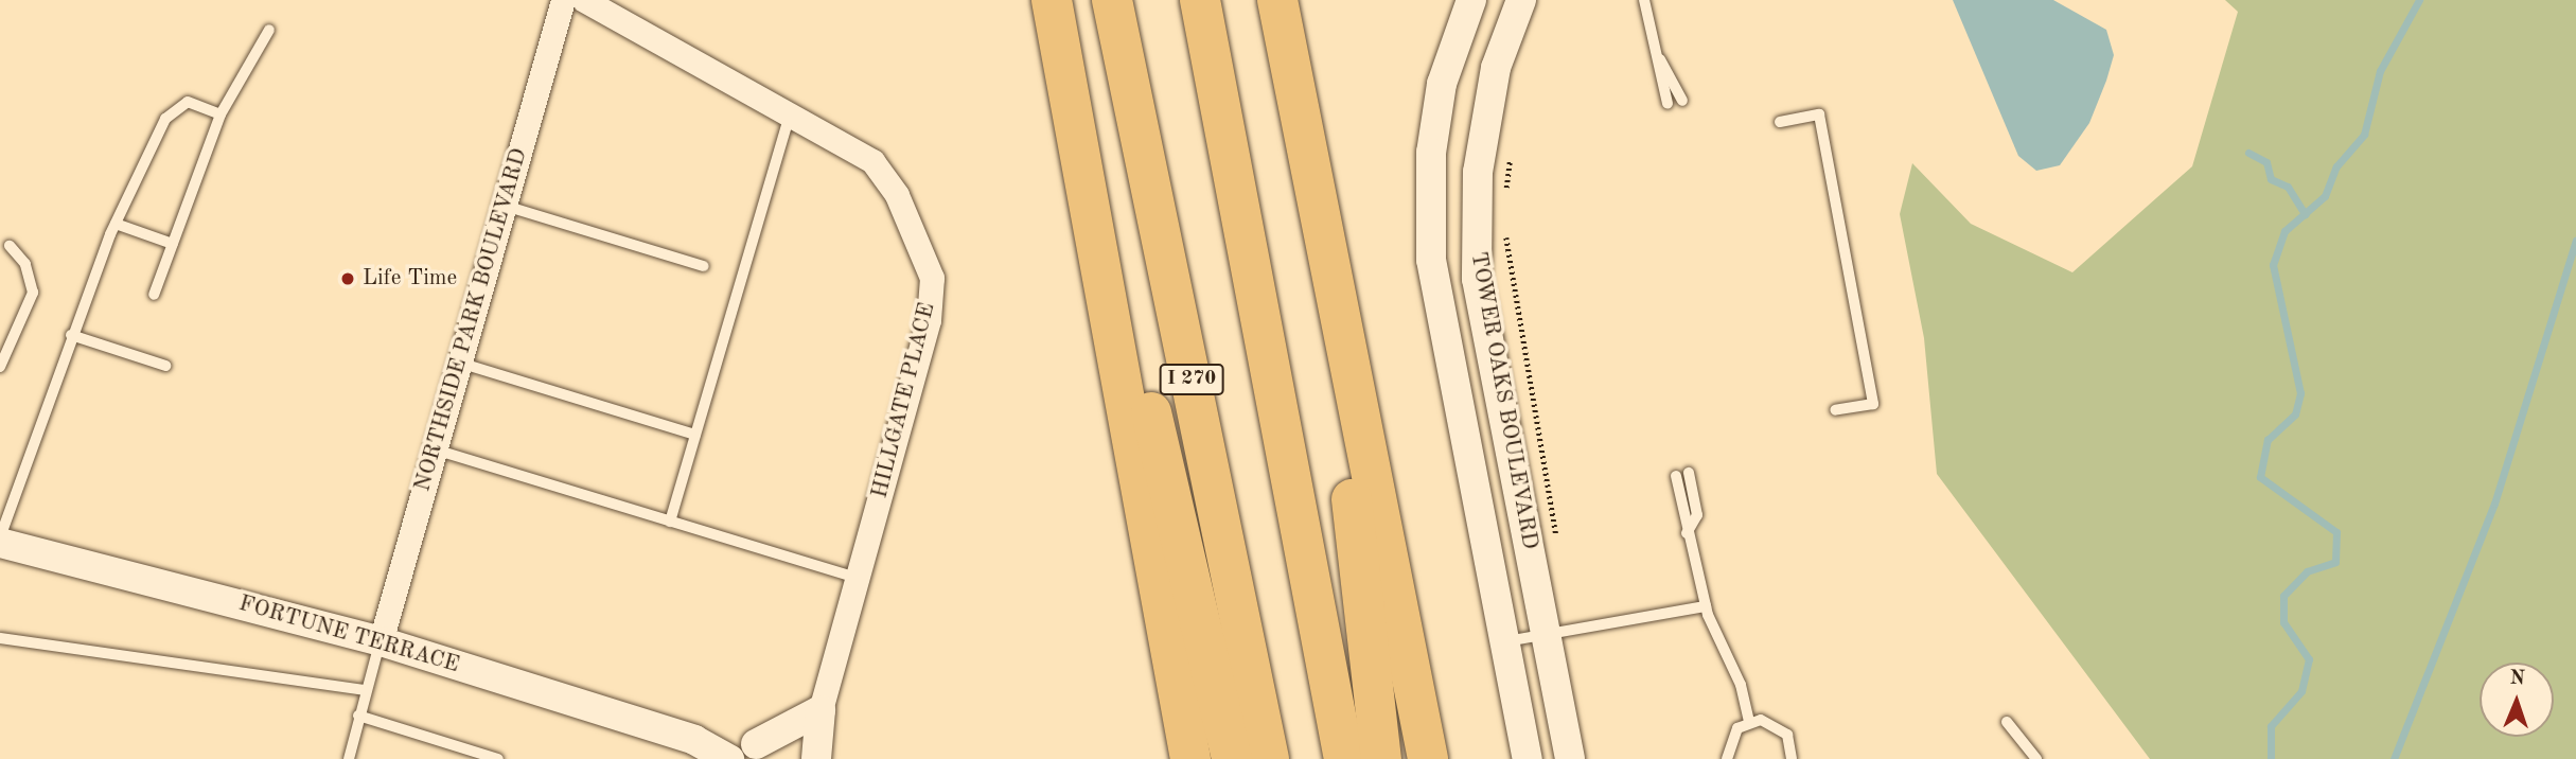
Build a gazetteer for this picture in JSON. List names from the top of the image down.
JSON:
{
  "streets": {
    "highway": ["I 270"],
    "street": [
      "NORTHSIDE PARK BOULEVARD",
      "HILLGATE PLACE",
      "TOWER OAKS BOULEVARD",
      "FORTUNE TERRACE"
    ]
  },
  "crossings": [
    ["NORTHSIDE PARK BOULEVARD", "FORTUNE TERRACE"]
  ],
  "places": ["Life Time"],
  "north": "top"
}
